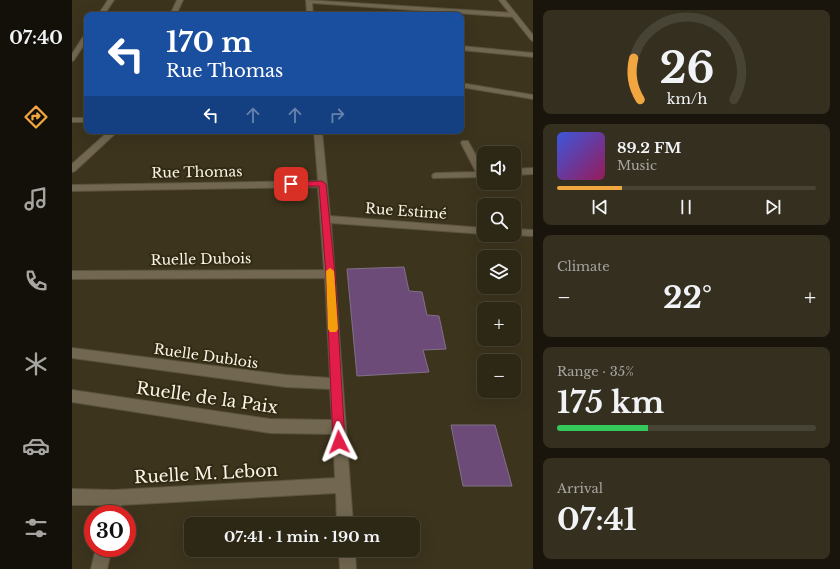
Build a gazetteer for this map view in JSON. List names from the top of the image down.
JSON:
{
  "streets": {
    "street": [
      "Rue Thomas",
      "Rue Estimé",
      "Ruelle Dubois",
      "Ruelle Dublois",
      "Ruelle de la Paix",
      "Ruelle M. Lebon"
    ]
  },
  "page": {
    "tabs": "07:40",
    "turn": ["170 m", "Rue Thomas"],
    "song": ["89.2 FM", "Music"],
    "map_buttons": ["+", "−"],
    "tile": [
      "Climate",
      ["Range · 35%", "175 km"],
      ["Arrival", "07:41"]
    ],
    "heat": ["−", "22°", "+"],
    "limit": "30",
    "trip": "07:41 · 1 min · 190 m",
    "gauge": ["26", "km/h"]
  }
}
